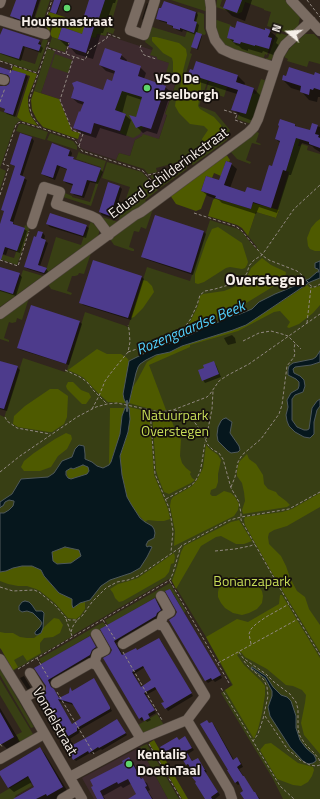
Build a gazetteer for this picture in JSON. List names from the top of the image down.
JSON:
{
  "streets": {
    "street": ["Eduard Schilderinkstraat", "Vondelstraat"]
  },
  "districts": ["Overstegen"],
  "water": ["Rozengaardse Beek"],
  "parks": ["Natuurpark Overstegen", "Bonanzapark"],
  "places": ["Houtsmastraat", "VSO De Isselborgh", "Kentalis DoetinTaal"],
  "north": "left"
}
